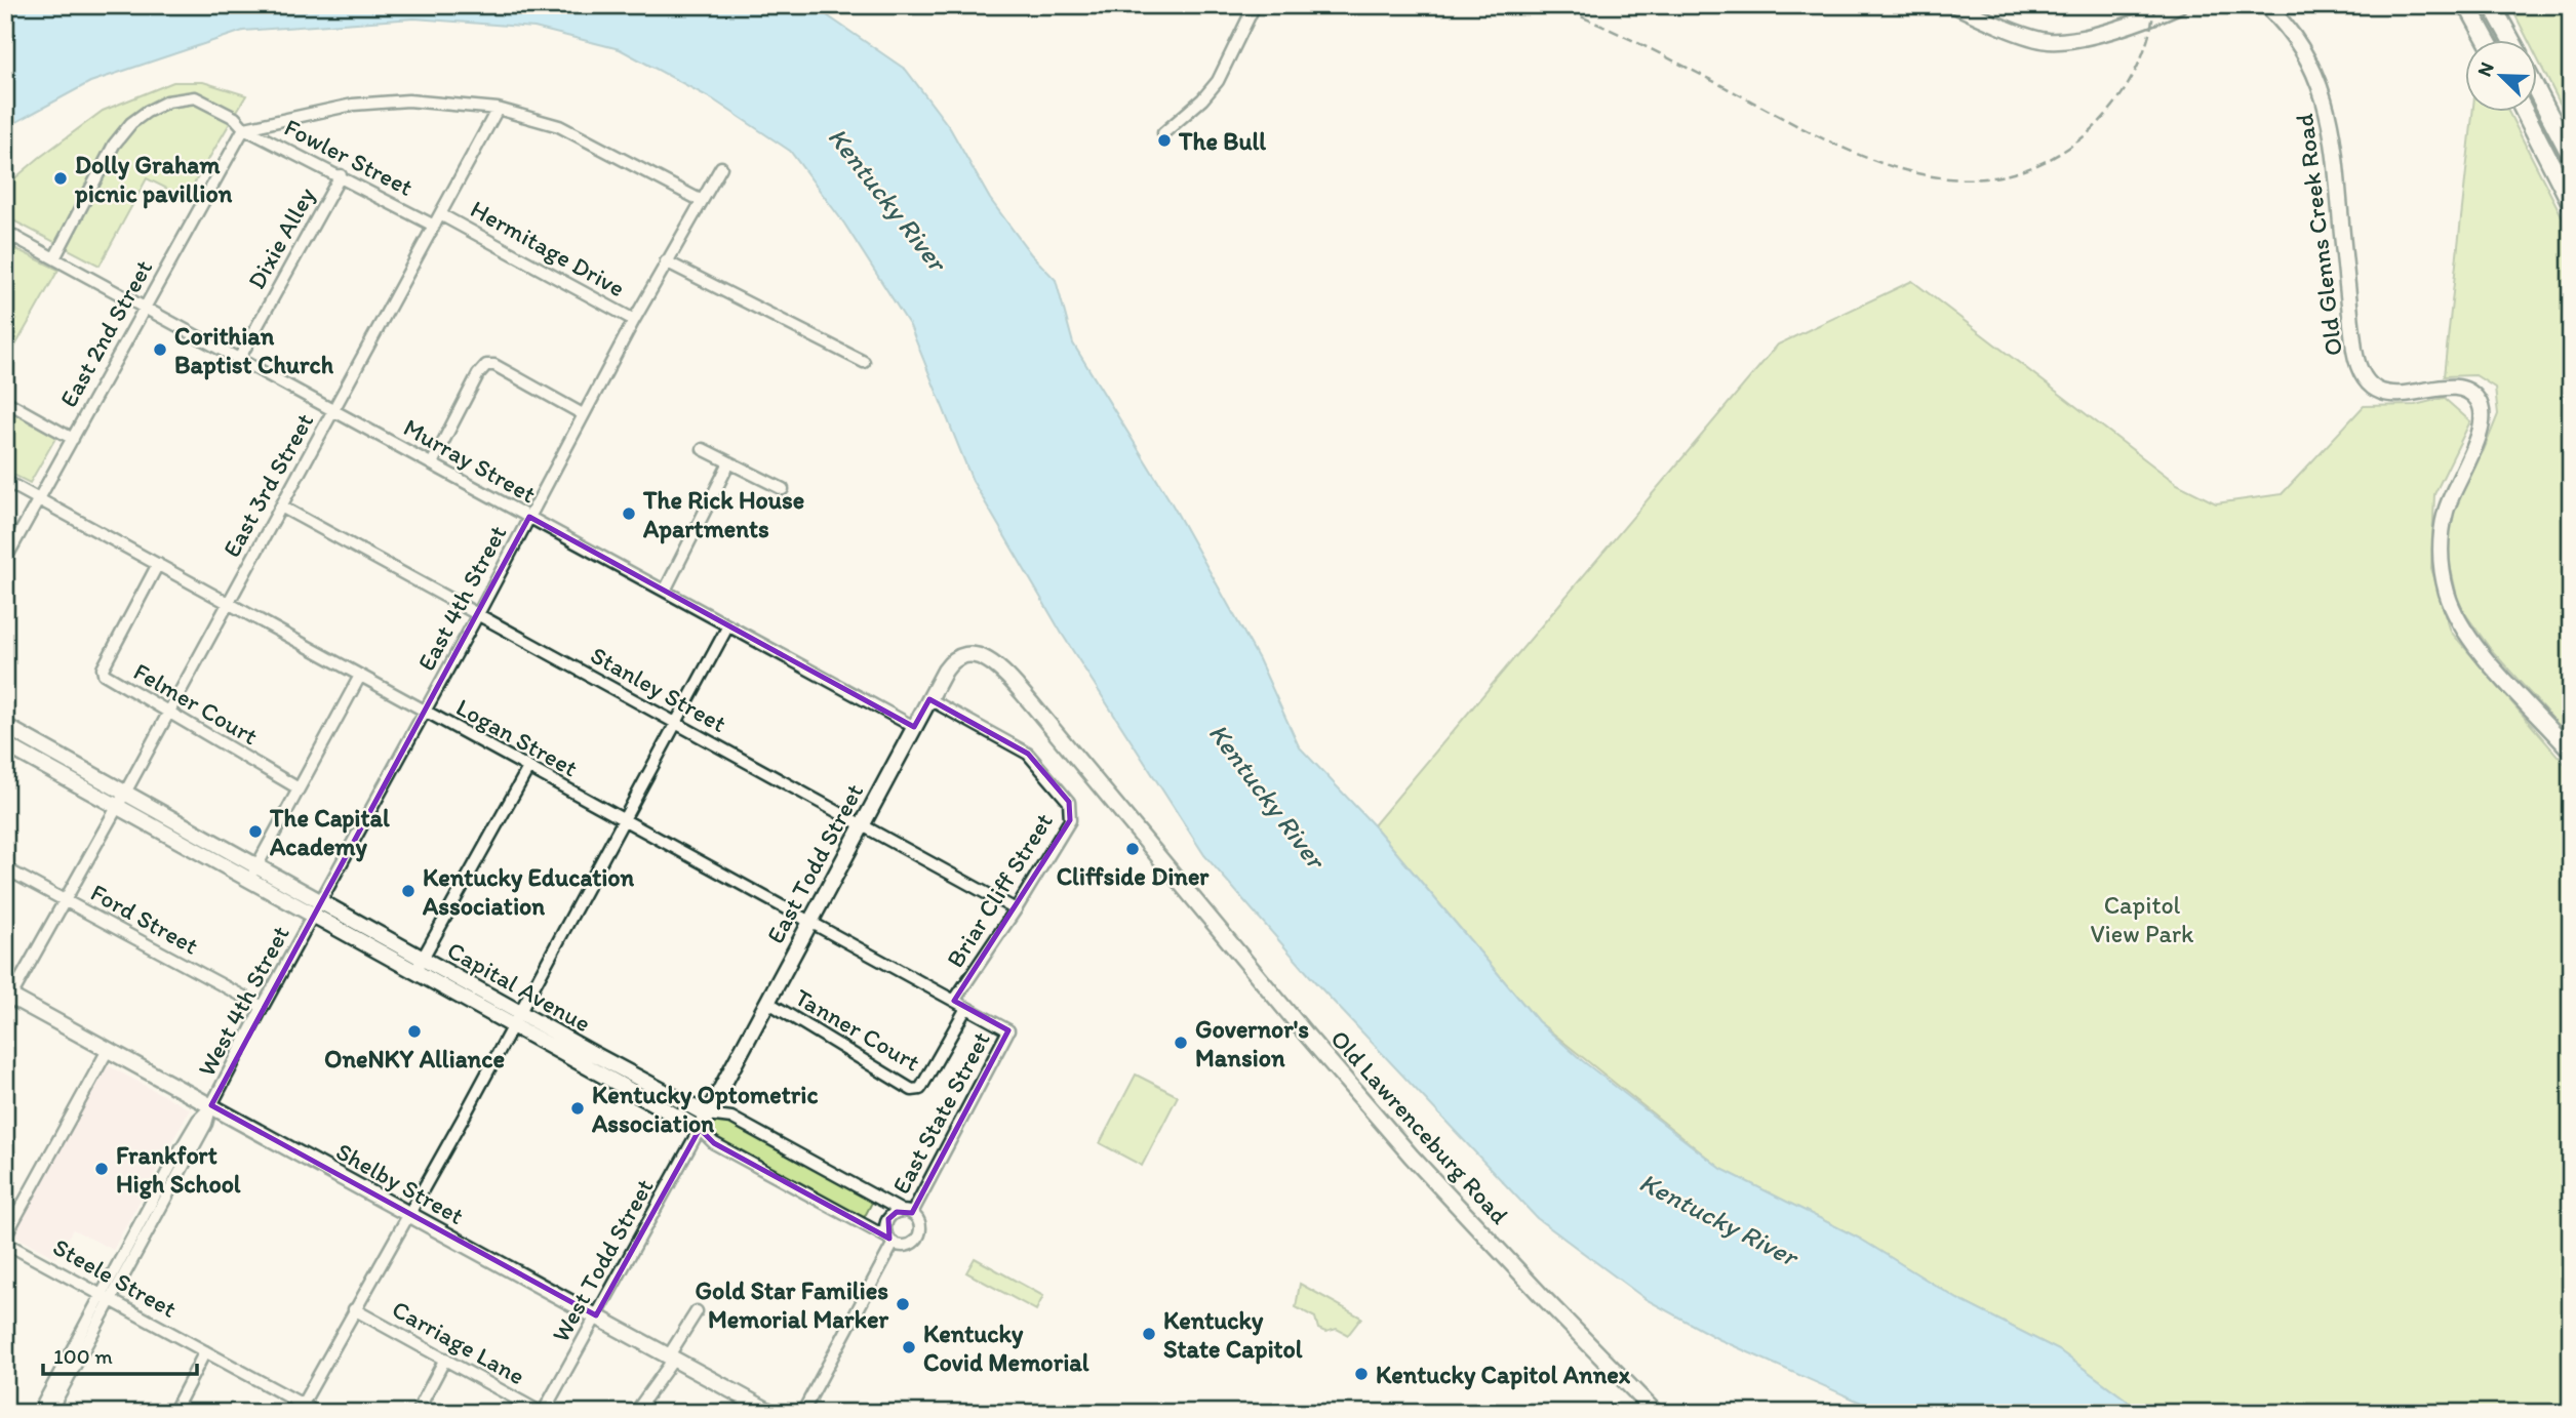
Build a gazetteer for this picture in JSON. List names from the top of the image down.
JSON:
{
  "streets": {
    "main road": [
      "Old Glenns Creek Road",
      "East Todd Street",
      "Capital Avenue",
      "Old Lawrenceburg Road",
      "Shelby Street"
    ],
    "street": [
      "Fowler Street",
      "Dixie Alley",
      "Hermitage Drive",
      "East 2nd Street",
      "Murray Street",
      "East 3rd Street",
      "East 4th Street",
      "Stanley Street",
      "Felmer Court",
      "Logan Street",
      "Briar Cliff Street",
      "Ford Street",
      "West 4th Street",
      "Tanner Court",
      "East State Street",
      "West Todd Street",
      "Steele Street",
      "Carriage Lane"
    ]
  },
  "crossings": [
    ["Fowler Street", "Dixie Alley"],
    ["Fowler Street", "East 2nd Street"],
    ["Fowler Street", "Murray Street"],
    ["Fowler Street", "East 3rd Street"],
    ["Dixie Alley", "Murray Street"],
    ["Hermitage Drive", "East 3rd Street"],
    ["Hermitage Drive", "East 4th Street"],
    ["East 2nd Street", "Murray Street"],
    ["East 2nd Street", "Logan Street"],
    ["Murray Street", "East 3rd Street"],
    ["Murray Street", "East 4th Street"],
    ["Murray Street", "East Todd Street"],
    ["East 3rd Street", "Stanley Street"],
    ["East 3rd Street", "Felmer Court"],
    ["East 3rd Street", "Logan Street"],
    ["East 3rd Street", "Ford Street"],
    ["East 3rd Street", "Capital Avenue"],
    ["East 3rd Street", "Shelby Street"],
    ["East 4th Street", "Stanley Street"],
    ["East 4th Street", "Logan Street"],
    ["East 4th Street", "Capital Avenue"],
    ["East 4th Street", "West 4th Street"],
    ["Stanley Street", "East Todd Street"],
    ["Stanley Street", "Briar Cliff Street"],
    ["Felmer Court", "Logan Street"],
    ["Logan Street", "East Todd Street"],
    ["Logan Street", "Briar Cliff Street"],
    ["Logan Street", "Tanner Court"],
    ["Logan Street", "East State Street"],
    ["East Todd Street", "Briar Cliff Street"],
    ["East Todd Street", "Capital Avenue"],
    ["East Todd Street", "Tanner Court"],
    ["East Todd Street", "Old Lawrenceburg Road"],
    ["East Todd Street", "West Todd Street"],
    ["Ford Street", "West 4th Street"],
    ["Capital Avenue", "West 4th Street"],
    ["Capital Avenue", "East State Street"],
    ["Capital Avenue", "West Todd Street"],
    ["West 4th Street", "Shelby Street"],
    ["West 4th Street", "Steele Street"],
    ["Shelby Street", "West Todd Street"],
    ["West Todd Street", "Carriage Lane"]
  ],
  "water": ["Kentucky River"],
  "parks": ["Capitol View Park"],
  "places": [
    "The Bull",
    "Dolly Graham picnic pavillion",
    "Corithian Baptist Church",
    "The Rick House Apartments",
    "The Capital Academy",
    "Cliffside Diner",
    "Kentucky Education Association",
    "OneNKY Alliance",
    "Governor's Mansion",
    "Kentucky Optometric Association",
    "Frankfort High School",
    "Gold Star Families Memorial Marker",
    "Kentucky State Capitol",
    "Kentucky Covid Memorial",
    "Kentucky Capitol Annex"
  ],
  "scale_bar": "100 m",
  "north": "top left"
}
